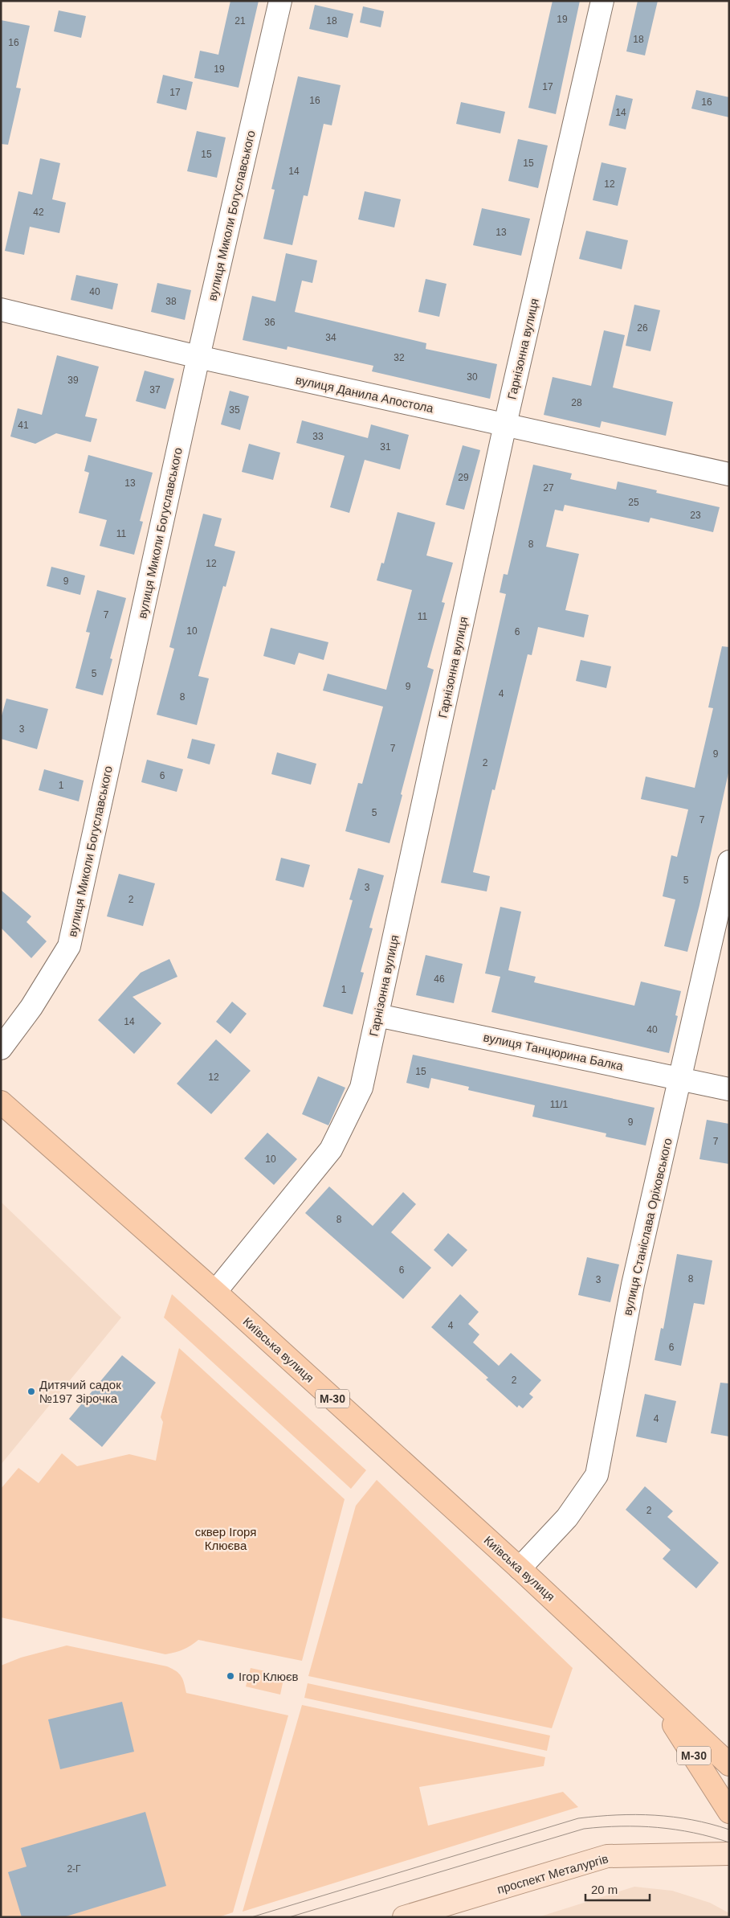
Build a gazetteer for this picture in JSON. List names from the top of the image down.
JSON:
{
  "streets": {
    "highway": ["Київська вулиця", "М-30"],
    "main road": ["проспект Металургів"],
    "street": [
      "вулиця Миколи Богуславського",
      "Гарнізонна вулиця",
      "вулиця Данила Апостола",
      "вулиця Танцюрина Балка",
      "вулиця Станіслава Оріховського"
    ]
  },
  "crossings": [
    ["вулиця Миколи Богуславського", "вулиця Данила Апостола"],
    ["Гарнізонна вулиця", "вулиця Данила Апостола"],
    ["Гарнізонна вулиця", "вулиця Танцюрина Балка"],
    ["Гарнізонна вулиця", "Київська вулиця"],
    ["вулиця Танцюрина Балка", "вулиця Станіслава Оріховського"],
    ["вулиця Станіслава Оріховського", "Київська вулиця"]
  ],
  "parks": ["сквер Ігоря Клюєва"],
  "places": ["Дитячий садок №197 Зірочка", "Ігор Клюєв"],
  "house_numbers": [
    "19",
    "21",
    "18",
    "18",
    "16",
    "19",
    "17",
    "17",
    "16",
    "16",
    "14",
    "15",
    "15",
    "14",
    "12",
    "42",
    "13",
    "40",
    "38",
    "36",
    "26",
    "34",
    "32",
    "30",
    "39",
    "37",
    "28",
    "35",
    "41",
    "33",
    "31",
    "29",
    "13",
    "27",
    "25",
    "23",
    "11",
    "8",
    "12",
    "9",
    "7",
    "11",
    "10",
    "6",
    "5",
    "9",
    "4",
    "8",
    "3",
    "7",
    "9",
    "2",
    "6",
    "1",
    "5",
    "7",
    "5",
    "3",
    "2",
    "46",
    "1",
    "14",
    "40",
    "15",
    "12",
    "11/1",
    "9",
    "7",
    "10",
    "8",
    "6",
    "8",
    "3",
    "4",
    "6",
    "2",
    "4",
    "2",
    "2-Г"
  ],
  "scale_bar": "20 m"
}
